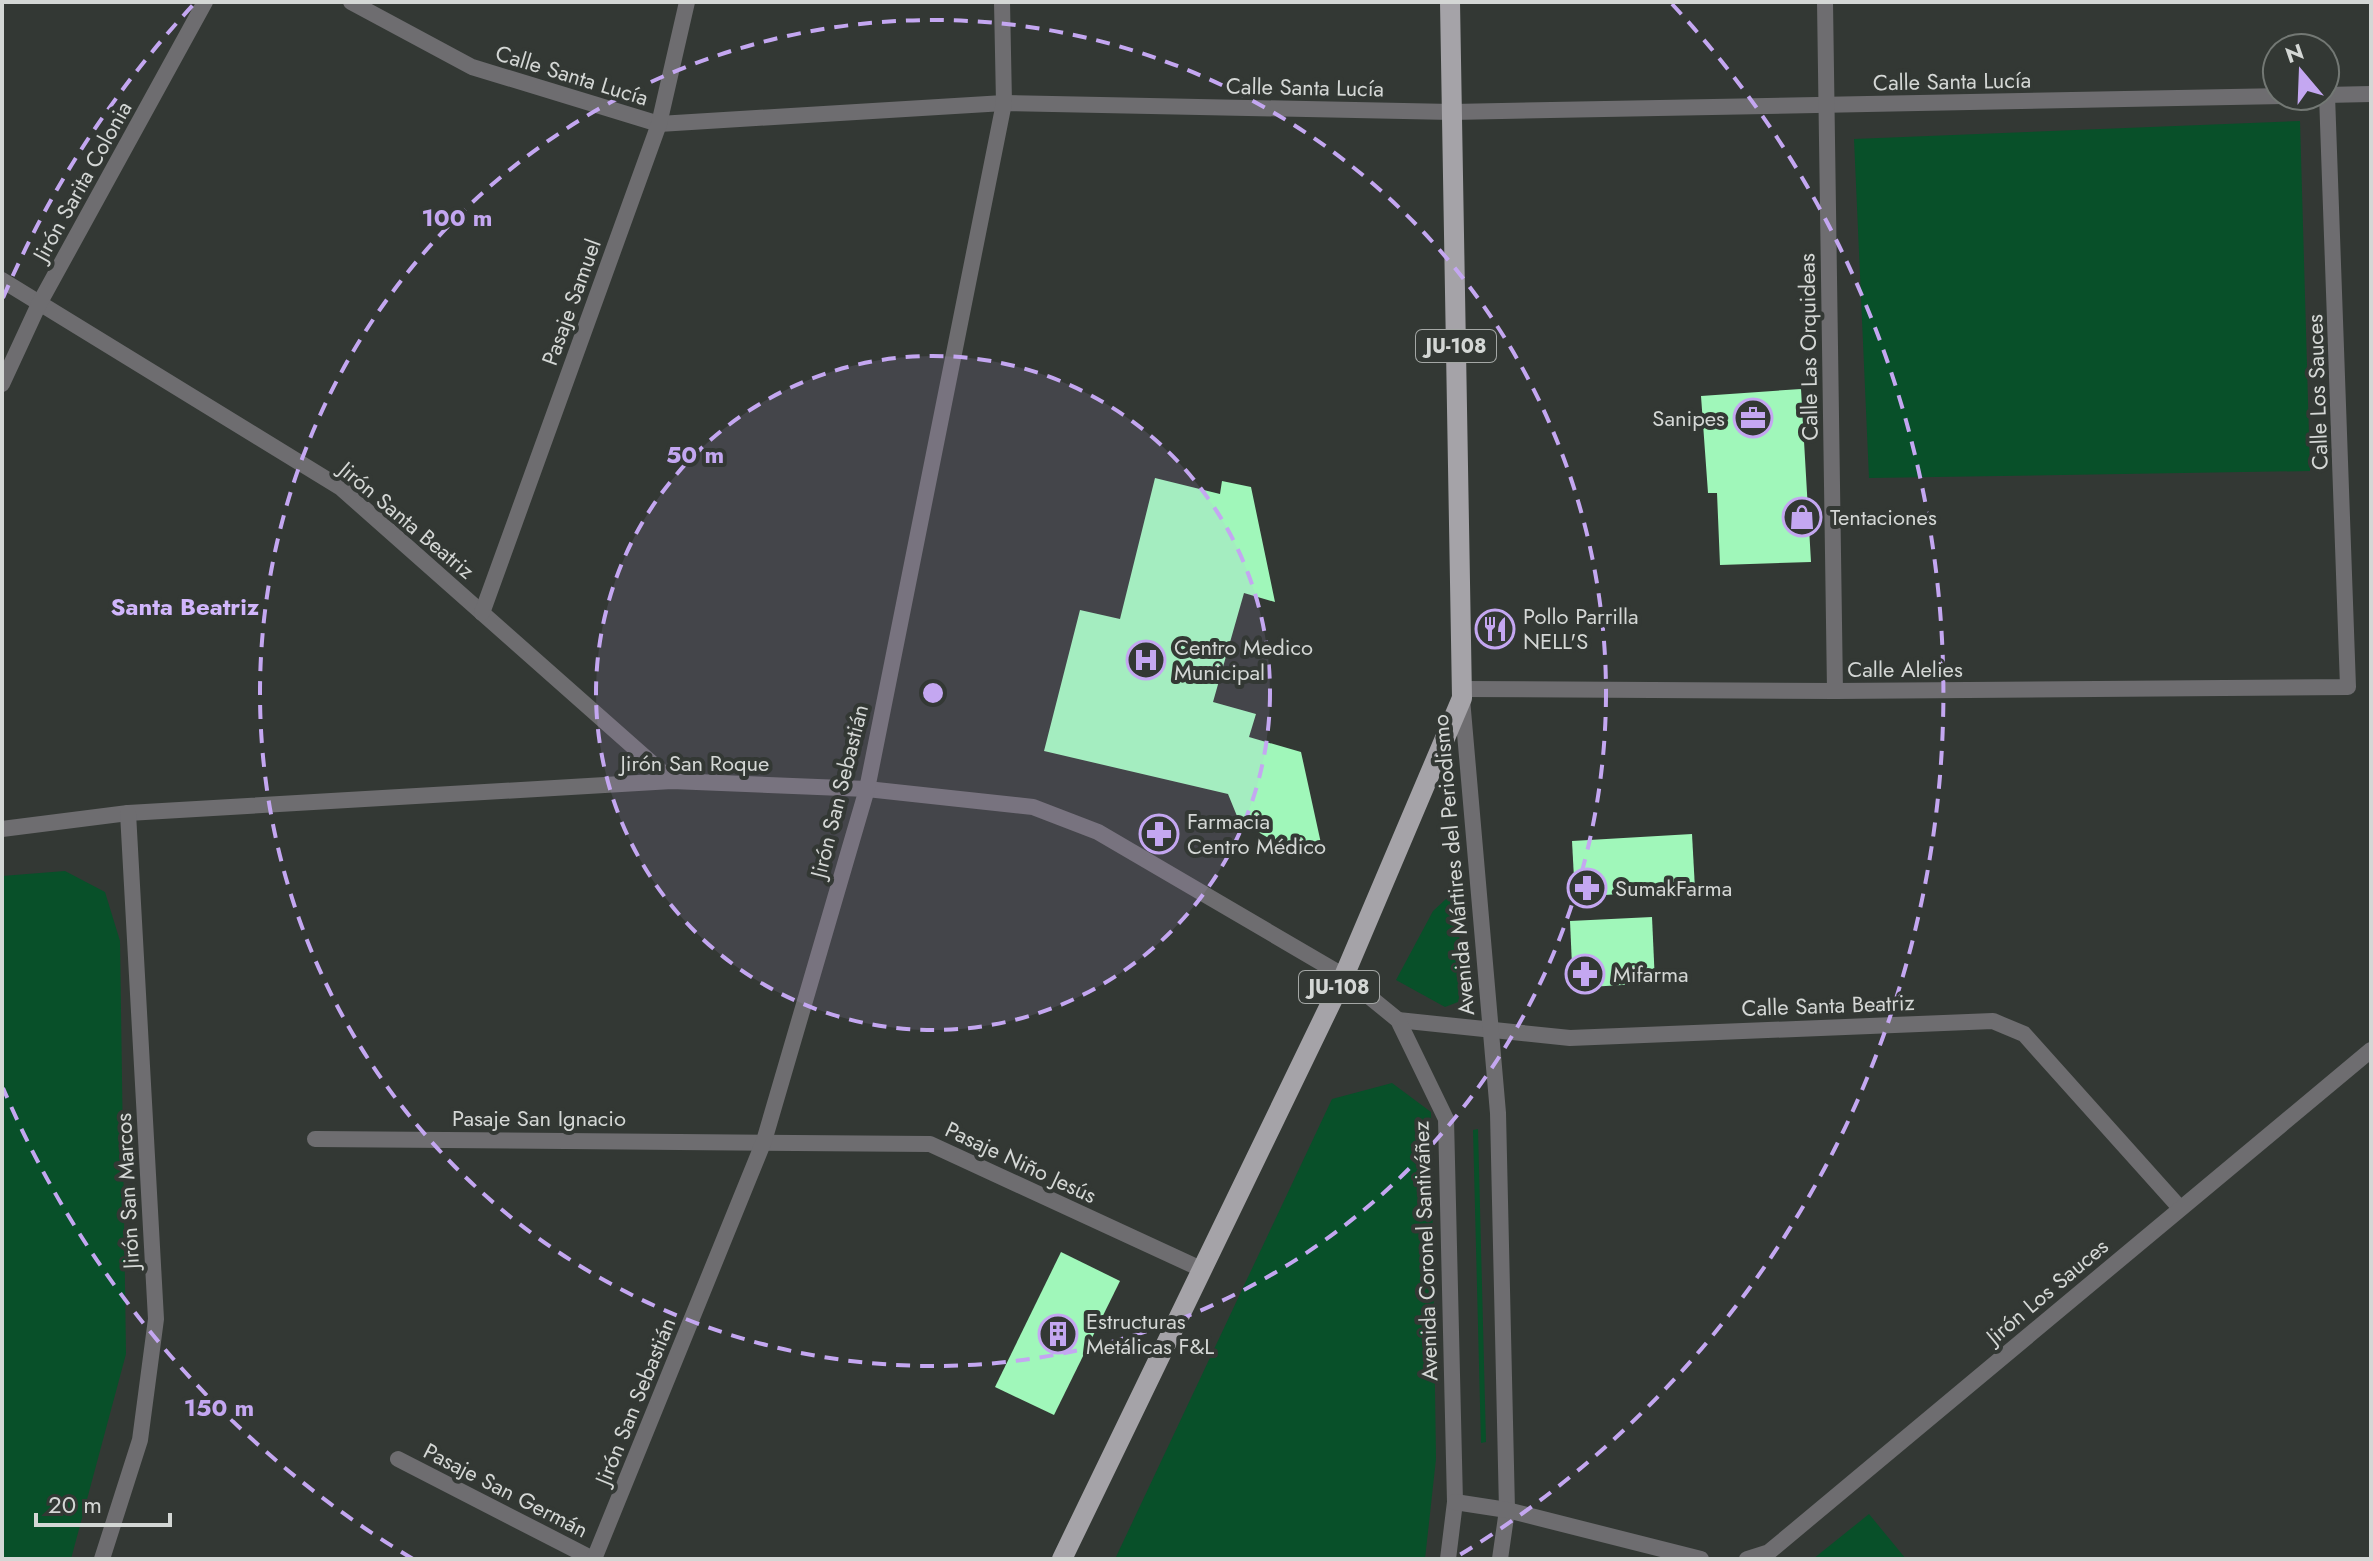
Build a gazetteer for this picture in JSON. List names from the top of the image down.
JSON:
{
  "streets": {
    "main road": ["JU-108", "Avenida Mártires del Periodismo"],
    "street": [
      "Calle Santa Lucía",
      "Jirón Sarita Colonia",
      "Pasaje Samuel",
      "Calle Las Orquideas",
      "Calle Los Sauces",
      "Jirón Santa Beatriz",
      "Calle Alelies",
      "Jirón San Roque",
      "Jirón San Sebastián",
      "Calle Santa Beatriz",
      "Pasaje San Ignacio",
      "Pasaje Niño Jesús",
      "Jirón San Marcos",
      "Avenida Coronel Santiváñez",
      "Jirón Los Sauces",
      "Pasaje San Germán"
    ]
  },
  "crossings": [
    ["Calle Santa Lucía", "Pasaje Samuel"],
    ["Calle Santa Lucía", "Calle Las Orquideas"],
    ["Calle Santa Lucía", "Jirón San Sebastián"],
    ["Calle Santa Lucía", "Avenida Mártires del Periodismo"],
    ["Jirón Sarita Colonia", "Jirón Santa Beatriz"],
    ["Pasaje Samuel", "Jirón Santa Beatriz"],
    ["Calle Las Orquideas", "Calle Alelies"],
    ["Calle Los Sauces", "Calle Alelies"],
    ["Jirón Santa Beatriz", "Jirón San Roque"],
    ["Calle Alelies", "Avenida Mártires del Periodismo"],
    ["Jirón San Roque", "Jirón San Sebastián"],
    ["Jirón San Roque", "Avenida Mártires del Periodismo"],
    ["Jirón San Roque", "Jirón San Marcos"],
    ["Jirón San Roque", "Avenida Coronel Santiváñez"],
    ["Jirón San Sebastián", "Pasaje San Ignacio"],
    ["Jirón San Sebastián", "Pasaje Niño Jesús"],
    ["Jirón San Sebastián", "Pasaje San Germán"],
    ["Avenida Mártires del Periodismo", "Calle Santa Beatriz"],
    ["Avenida Mártires del Periodismo", "Pasaje Niño Jesús"],
    ["Avenida Mártires del Periodismo", "Avenida Coronel Santiváñez"],
    ["Calle Santa Beatriz", "Avenida Coronel Santiváñez"],
    ["Calle Santa Beatriz", "Jirón Los Sauces"],
    ["Pasaje San Ignacio", "Pasaje Niño Jesús"]
  ],
  "districts": ["Santa Beatriz"],
  "places": {
    "office": ["Sanipes"],
    "shop": ["Tentaciones"],
    "restaurant": ["Pollo Parrilla NELL'S"],
    "hospital": ["Centro Medico Municipal"],
    "pharmacy": ["Farmacia Centro Médico", "SumakFarma", "Mifarma"],
    "building": ["Estructuras Metálicas F&L"]
  },
  "scale_bar": "20 m",
  "north": "top",
  "rings": ["100 m", "50 m", "150 m"]
}
